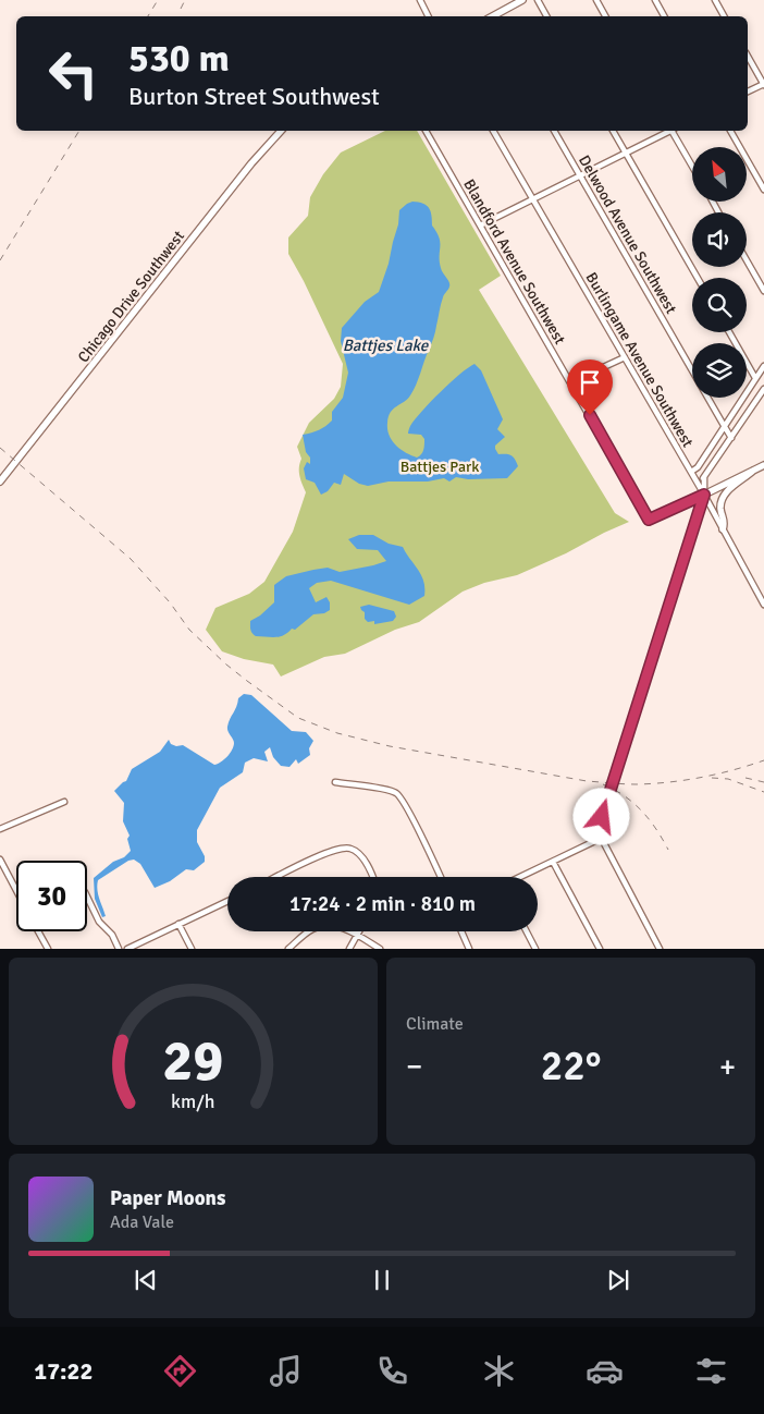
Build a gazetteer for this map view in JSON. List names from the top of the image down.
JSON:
{
  "streets": {
    "main road": ["Chicago Drive Southwest"],
    "street": ["Delwood Avenue Southwest", "Blandford Avenue Southwest", "Burlingame Avenue Southwest"]
  },
  "crossings": [
    ["Blandford Avenue Southwest", "Burlingame Avenue Southwest"]
  ],
  "water": ["Battjes Lake"],
  "parks": ["Battjes Park"],
  "north": "top left",
  "page": {
    "turn": ["530 m", "Burton Street Southwest"],
    "limit": "30",
    "trip": "17:24 · 2 min · 810 m",
    "tile": "Climate",
    "heat": ["−", "22°", "+"],
    "song": ["Paper Moons", "Ada Vale"],
    "tabs": "17:22",
    "gauge": ["29", "km/h"]
  }
}
